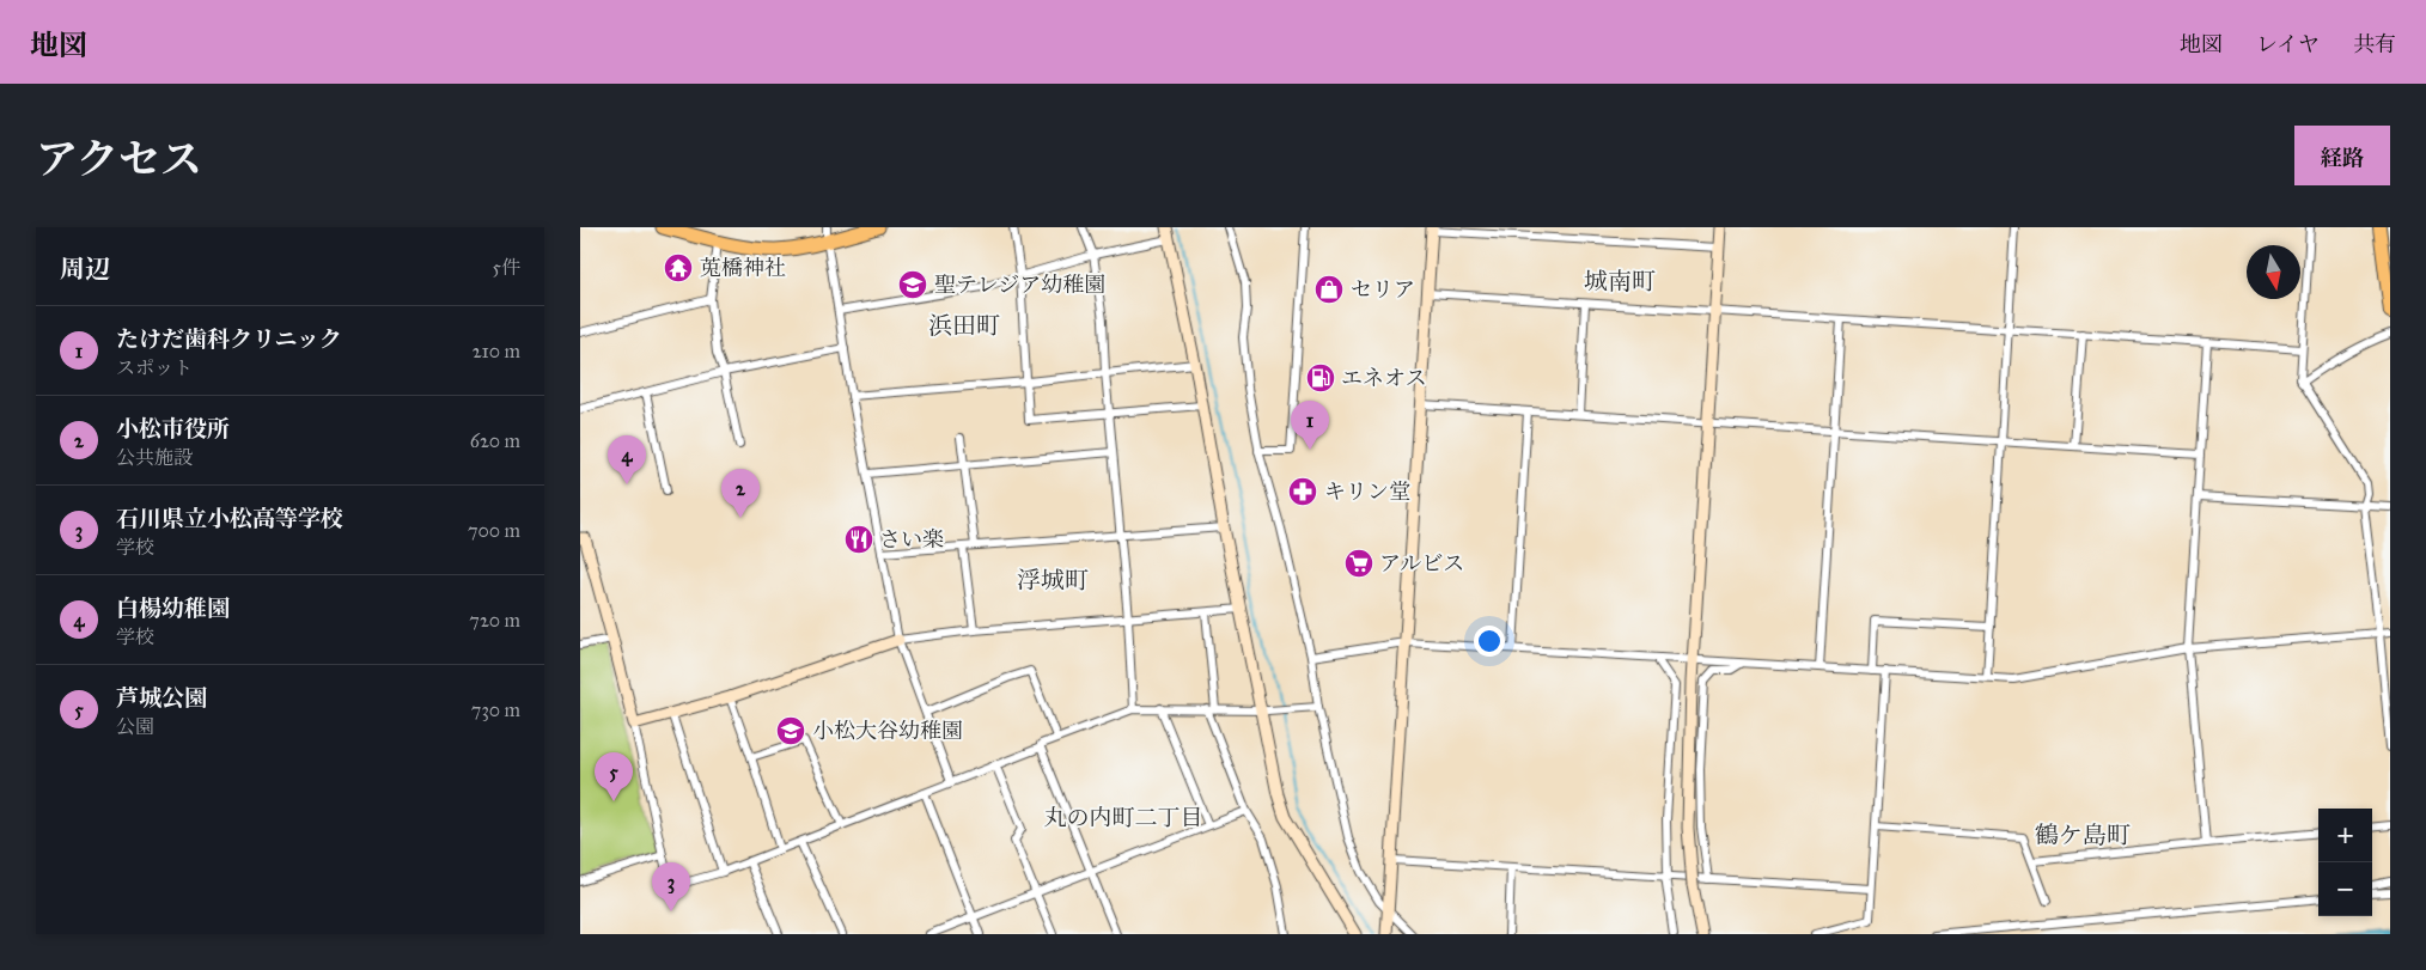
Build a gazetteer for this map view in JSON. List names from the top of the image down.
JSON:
{
  "districts": [
    "城南町",
    "浜田町",
    "浮城町",
    "丸の内町二丁目",
    "鶴ケ島町"
  ],
  "places": {
    "temple": ["莵橋神社"],
    "school or university": ["聖テレジア幼稚園", "小松大谷幼稚園"],
    "shop": ["セリア"],
    "fuel station": ["エネオス"],
    "pharmacy": ["キリン堂"],
    "restaurant": ["さい楽"],
    "supermarket": ["アルビス"]
  },
  "north": "bottom",
  "page": {
    "header": "地図",
    "nav": ["地図", "レイヤ", "共有"],
    "title": "アクセス",
    "buttons": "経路",
    "heading": ["周辺", "5件"],
    "list": [
      {
        "mark": "1",
        "name": "たけだ歯科クリニック",
        "note": "スポット",
        "value": "210 m"
      },
      {
        "mark": "2",
        "name": "小松市役所",
        "note": "公共施設",
        "value": "620 m"
      },
      {
        "mark": "3",
        "name": "石川県立小松高等学校",
        "note": "学校",
        "value": "700 m"
      },
      {
        "mark": "4",
        "name": "白楊幼稚園",
        "note": "学校",
        "value": "720 m"
      },
      {
        "mark": "5",
        "name": "芦城公園",
        "note": "公園",
        "value": "730 m"
      }
    ],
    "pins": [
      "1",
      "4",
      "2",
      "5",
      "3"
    ],
    "map_buttons": ["+", "−"]
  }
}
